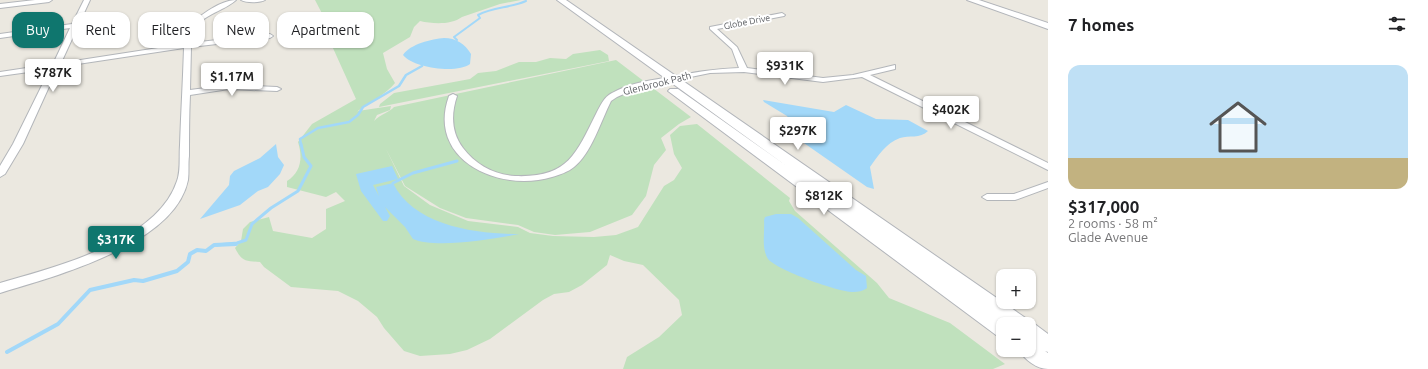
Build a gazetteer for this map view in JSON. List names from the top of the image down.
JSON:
{
  "streets": {
    "street": ["Globe Drive", "Glenbrook Path"]
  },
  "crossings": [
    ["Globe Drive", "Glenbrook Path"]
  ],
  "page": {
    "heading": "7 homes",
    "chip": [
      "Buy",
      "Rent",
      "Filters",
      "New",
      "Apartment"
    ],
    "list": [
      {
        "name": "$317,000",
        "note": "2 rooms · 58 m² · Glade Avenue"
      }
    ],
    "price": [
      "$931K",
      "$787K",
      "$1.17M",
      "$402K",
      "$297K",
      "$812K",
      "$317K"
    ],
    "map_buttons": ["+", "−"]
  }
}
